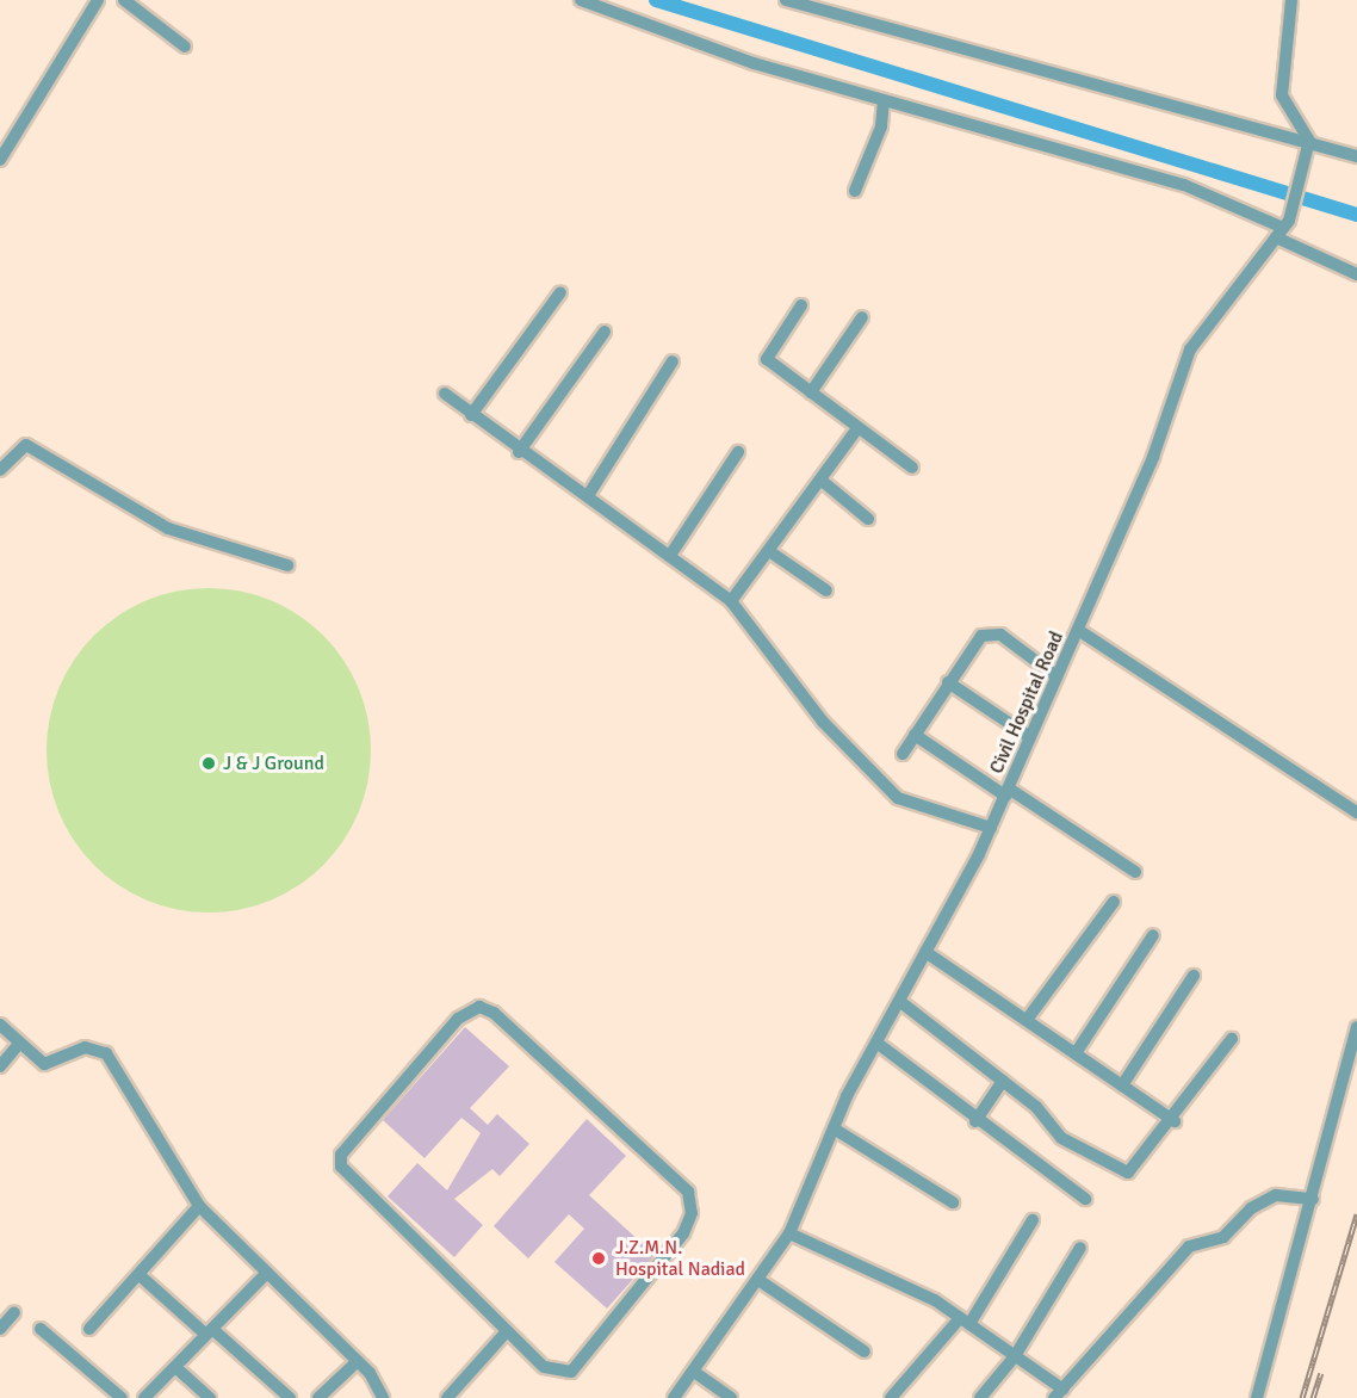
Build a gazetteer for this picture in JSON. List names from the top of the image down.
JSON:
{
  "streets": {
    "street": ["Civil Hospital Road"]
  },
  "places": ["J & J Ground", "J.Z.M.N. Hospital Nadiad"]
}
